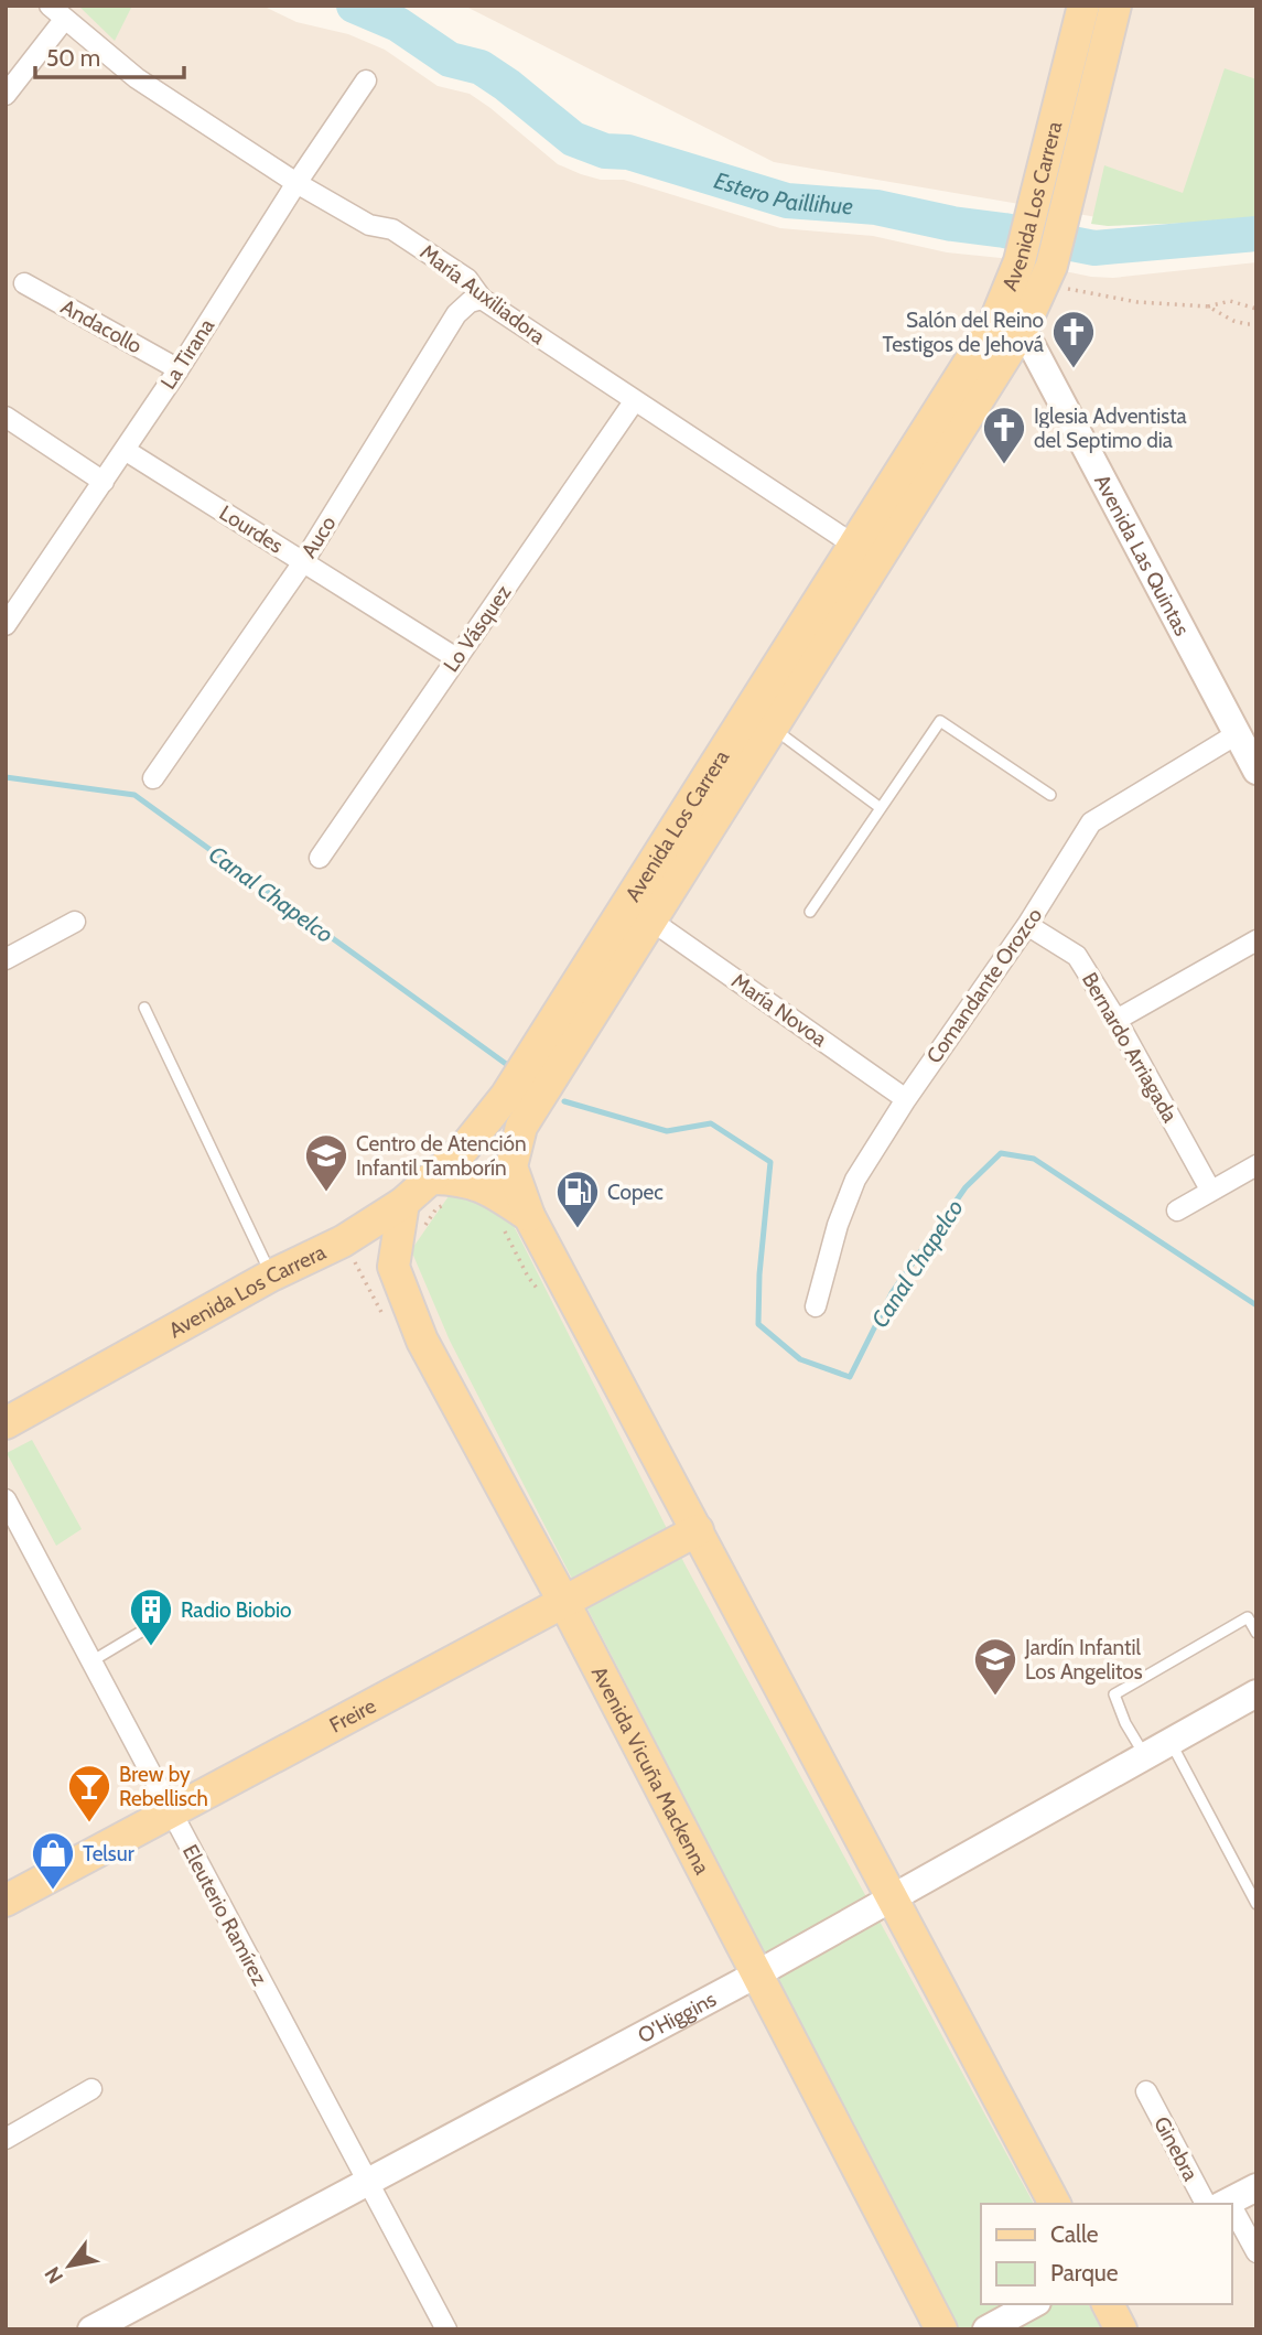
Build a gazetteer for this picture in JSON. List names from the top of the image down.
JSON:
{
  "streets": {
    "main road": ["Avenida Los Carrera", "Freire", "Avenida Vicuña Mackenna"],
    "street": [
      "María Auxiliadora",
      "Andacollo",
      "La Tirana",
      "Lourdes",
      "Auco",
      "Avenida Las Quintas",
      "Lo Vásquez",
      "Comandante Orozco",
      "María Novoa",
      "Bernardo Arriagada",
      "Eleuterio Ramírez",
      "O'Higgins",
      "Ginebra"
    ]
  },
  "crossings": [
    ["Avenida Los Carrera", "María Auxiliadora"],
    ["Avenida Los Carrera", "Avenida Las Quintas"],
    ["Avenida Los Carrera", "María Novoa"],
    ["Avenida Los Carrera", "Avenida Vicuña Mackenna"],
    ["María Auxiliadora", "La Tirana"],
    ["María Auxiliadora", "Auco"],
    ["María Auxiliadora", "Lo Vásquez"],
    ["Andacollo", "La Tirana"],
    ["La Tirana", "Lourdes"],
    ["Lourdes", "Auco"],
    ["Lourdes", "Lo Vásquez"],
    ["Avenida Las Quintas", "Comandante Orozco"],
    ["Comandante Orozco", "María Novoa"],
    ["Comandante Orozco", "Bernardo Arriagada"],
    ["Freire", "Avenida Vicuña Mackenna"],
    ["Freire", "Eleuterio Ramírez"],
    ["Avenida Vicuña Mackenna", "O'Higgins"],
    ["Eleuterio Ramírez", "O'Higgins"]
  ],
  "water": ["Estero Paillihue", "Canal Chapelco"],
  "places": {
    "church": ["Salón del Reino Testigos de Jehová", "Iglesia Adventista del Septimo dia"],
    "school or university": ["Centro de Atención Infantil Tamborín", "Jardín Infantil Los Angelitos"],
    "fuel station": ["Copec"],
    "building": ["Radio Biobio"],
    "bar": ["Brew by Rebellisch"],
    "shop": ["Telsur"]
  },
  "legend": ["Calle", "Parque"],
  "scale_bar": "50 m",
  "north": "bottom left"
}
